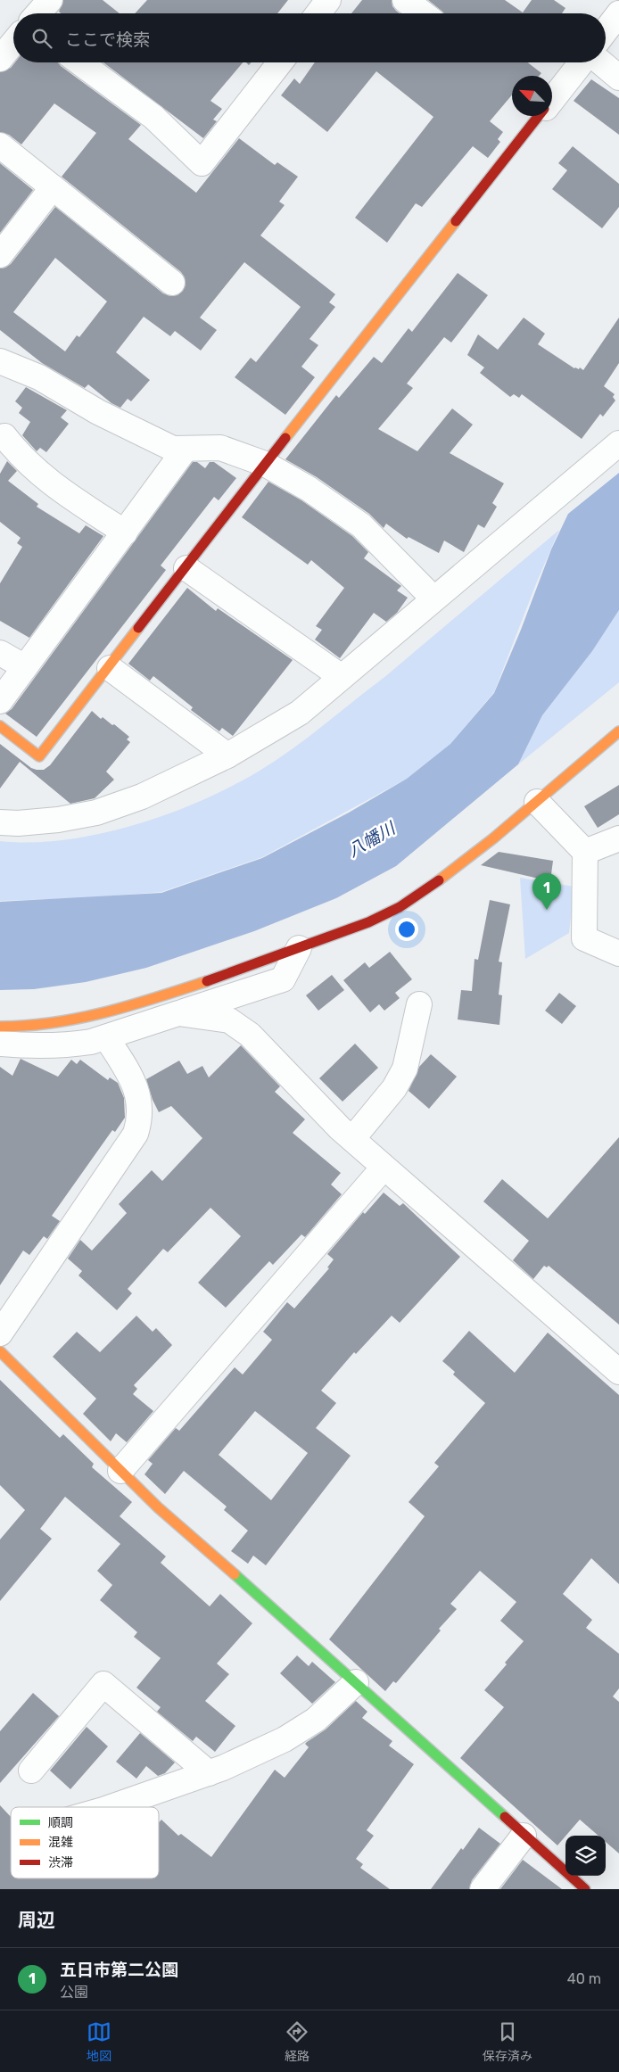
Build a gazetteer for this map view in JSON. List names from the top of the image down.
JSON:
{
  "water": ["八幡川"],
  "legend": ["順調", "混雑", "渋滞"],
  "north": "top left",
  "page": {
    "search": "ここで検索",
    "pins": "1",
    "heading": "周辺",
    "list": [
      {
        "mark": "1",
        "name": "五日市第二公園",
        "note": "公園",
        "value": "40 m"
      }
    ],
    "nav": ["地図", "経路", "保存済み"]
  }
}
